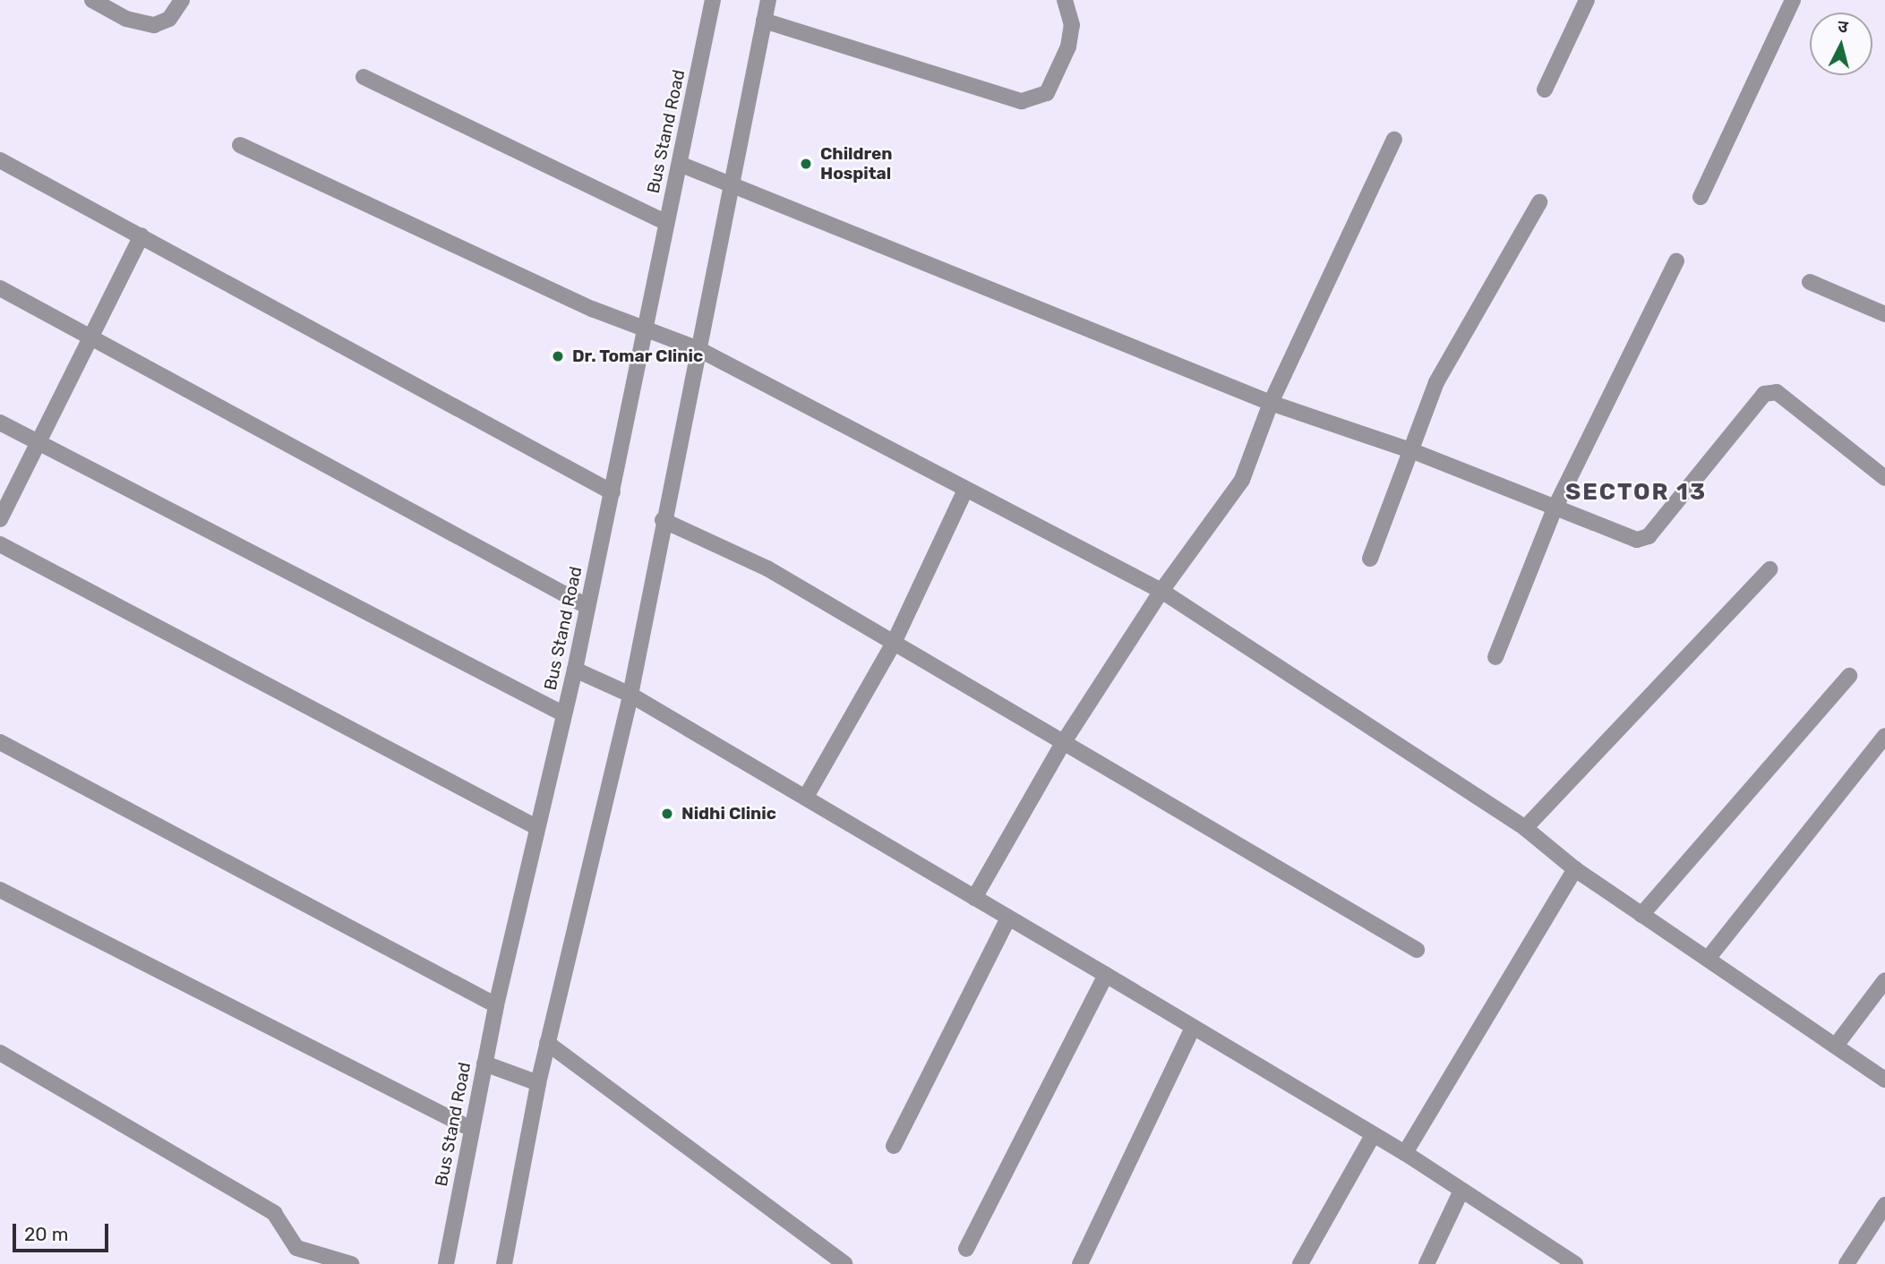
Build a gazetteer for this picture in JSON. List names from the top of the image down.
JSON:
{
  "streets": {
    "street": ["Bus Stand Road"]
  },
  "districts": ["SECTOR 13"],
  "places": ["Children Hospital", "Dr. Tomar Clinic", "Nidhi Clinic"],
  "scale_bar": "20 m",
  "north": "top"
}
